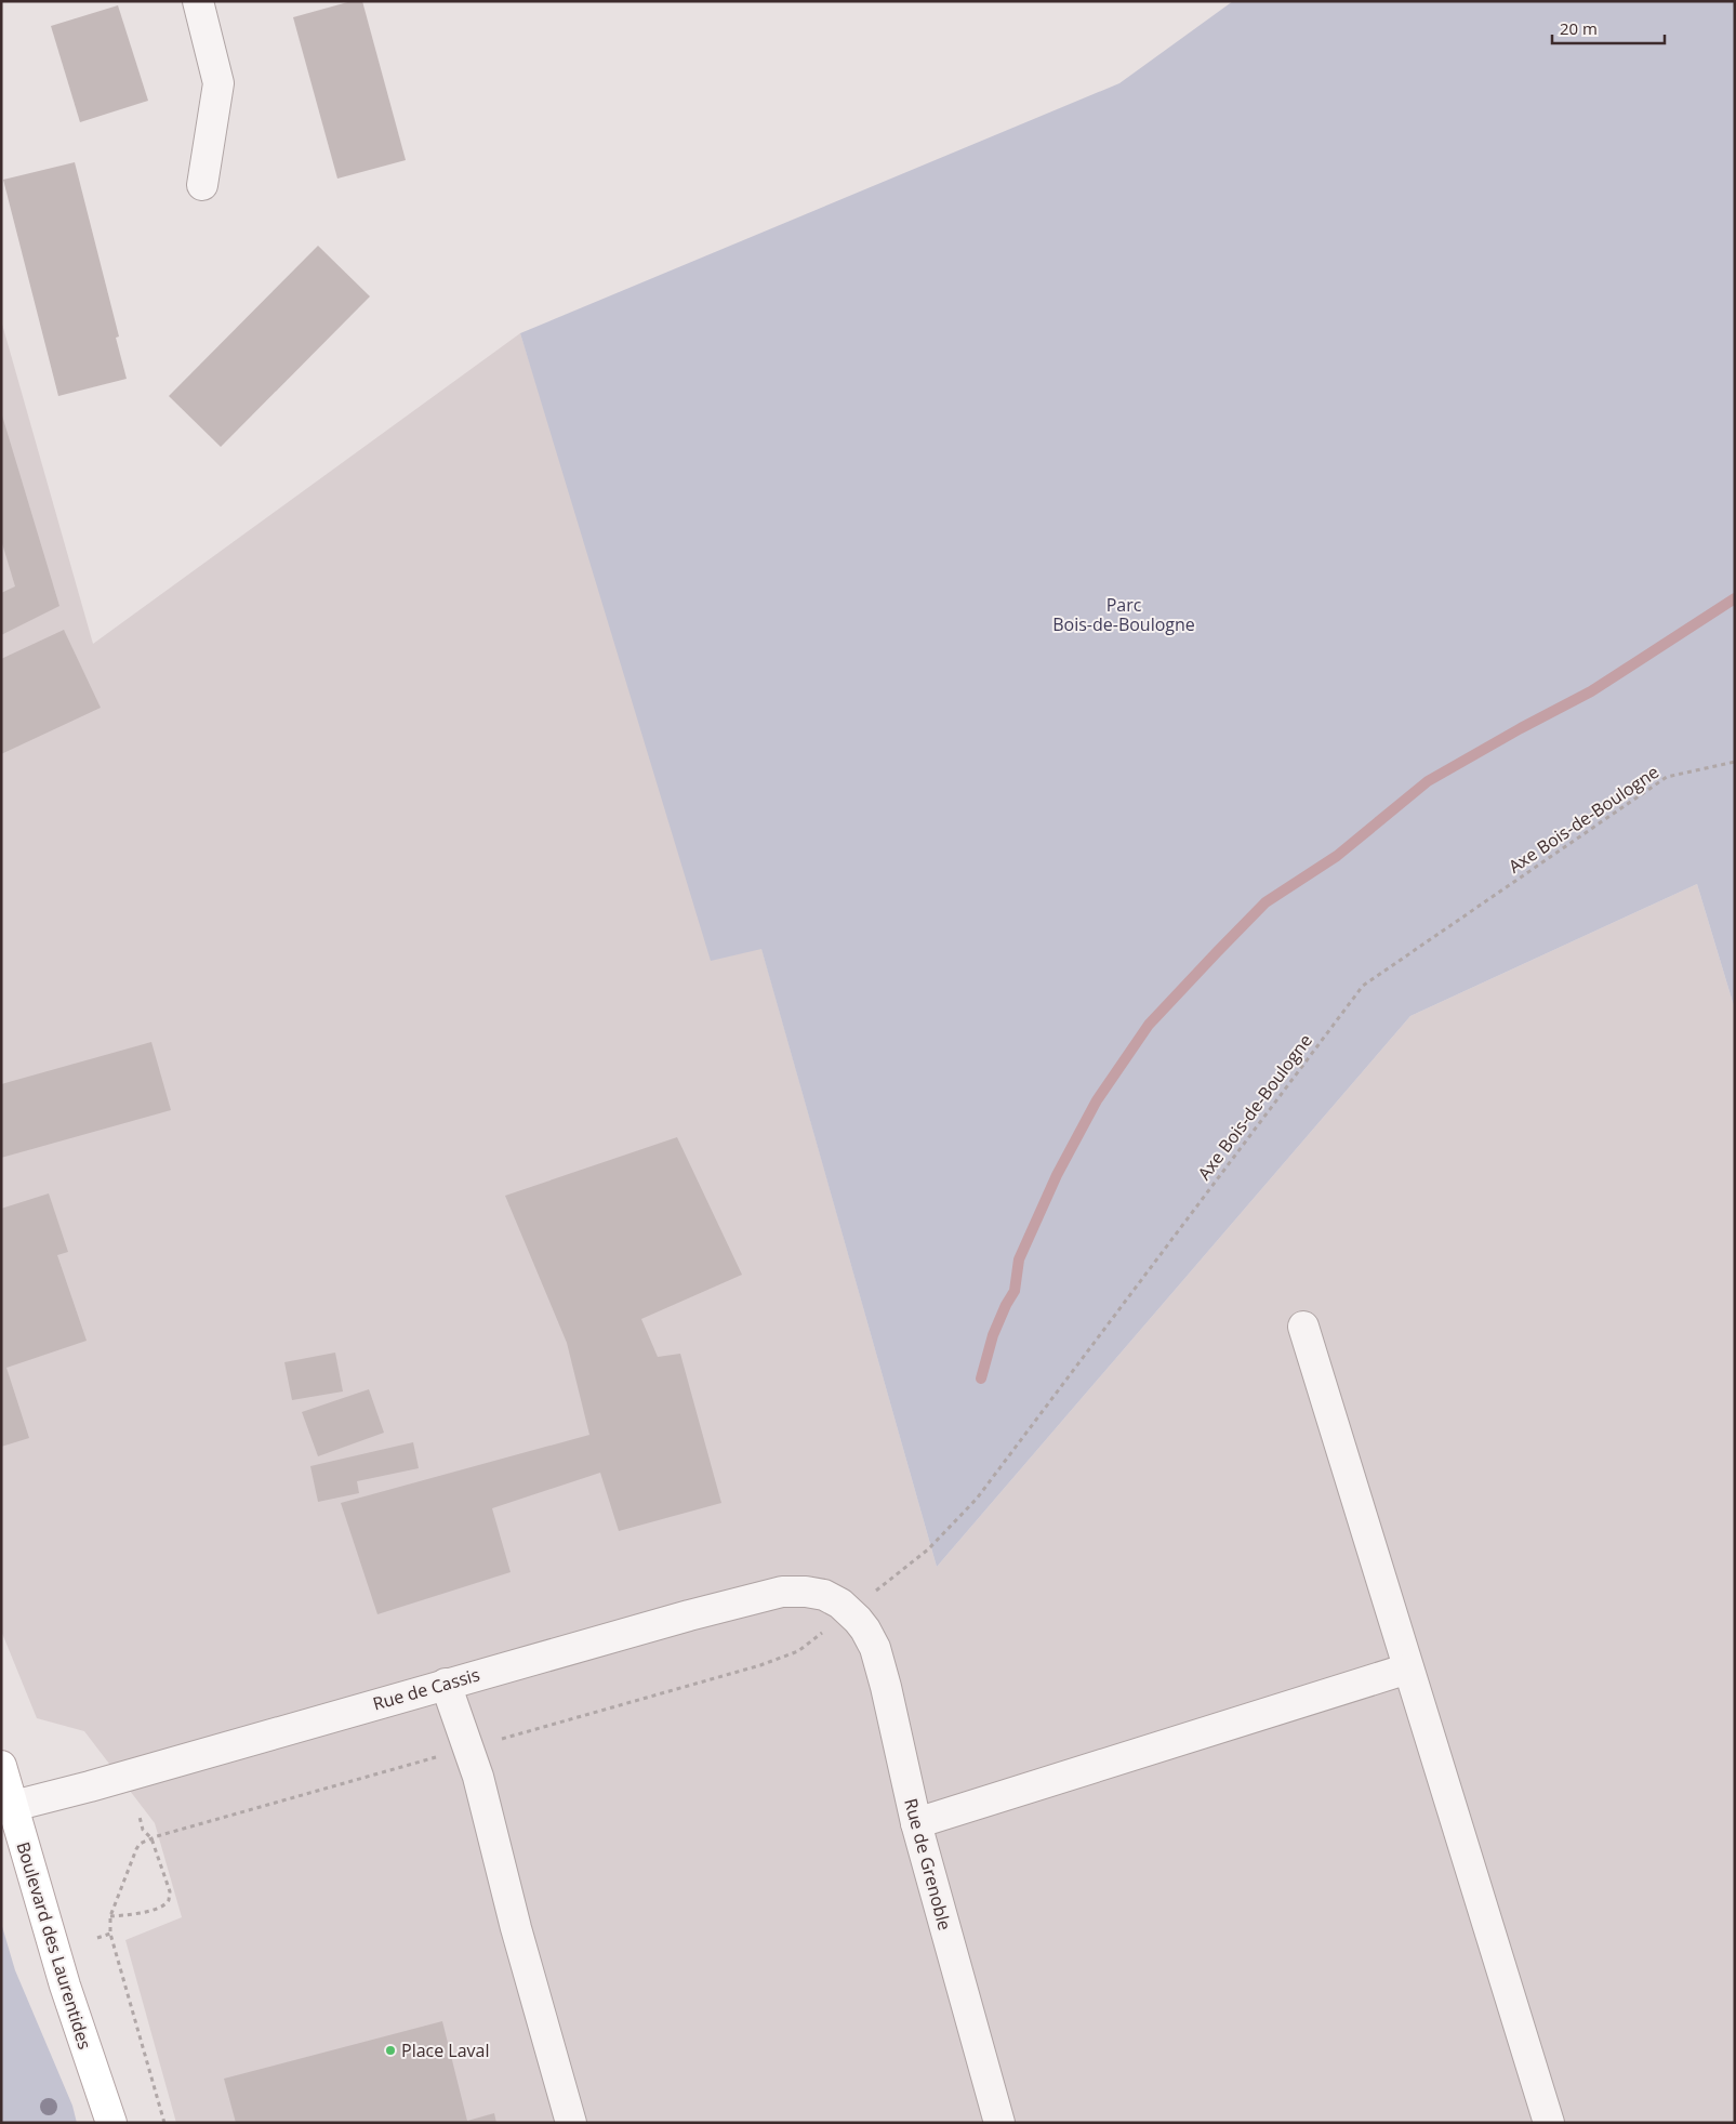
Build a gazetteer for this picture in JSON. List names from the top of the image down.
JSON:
{
  "streets": {
    "main road": ["Boulevard des Laurentides"],
    "street": ["Rue de Cassis", "Rue de Grenoble"],
    "path": ["Axe Bois-de-Boulogne"]
  },
  "crossings": [
    ["Rue de Cassis", "Rue de Grenoble"],
    ["Rue de Cassis", "Boulevard des Laurentides"]
  ],
  "parks": ["Parc Bois-de-Boulogne"],
  "places": ["Place Laval"],
  "scale_bar": "20 m"
}
